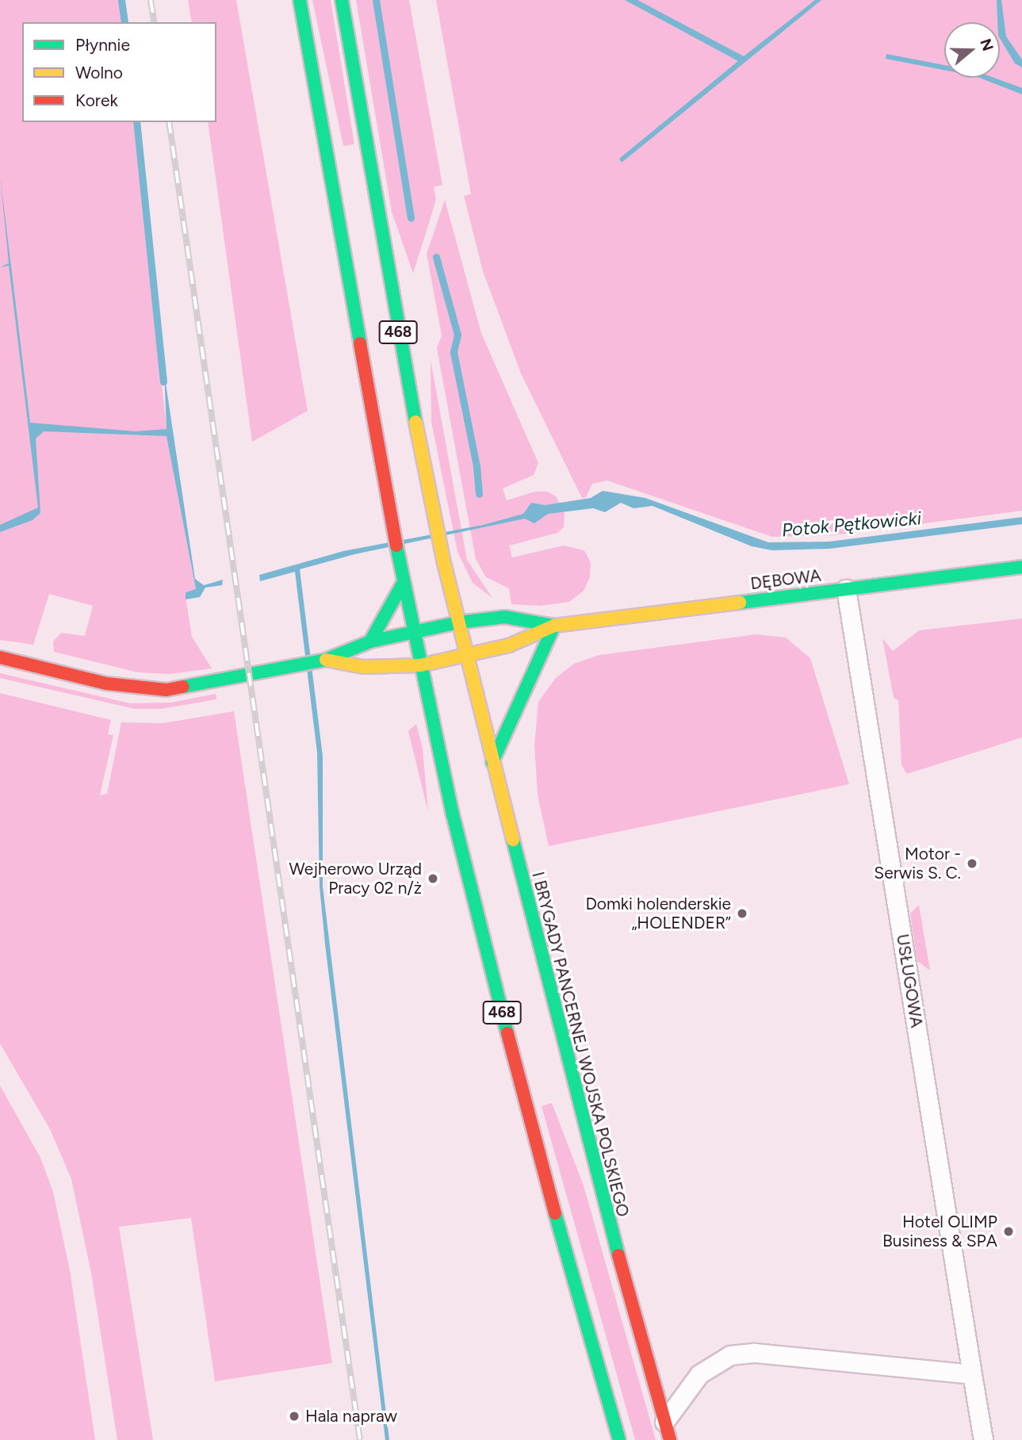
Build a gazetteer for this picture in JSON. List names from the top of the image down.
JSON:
{
  "streets": {
    "main road": ["468", "DĘBOWA", "I BRYGADY PANCERNEJ WOJSKA POLSKIEGO"],
    "street": ["USŁUGOWA"]
  },
  "crossings": [
    ["DĘBOWA", "USŁUGOWA"],
    ["DĘBOWA", "I BRYGADY PANCERNEJ WOJSKA POLSKIEGO"]
  ],
  "water": ["Potok Pętkowicki"],
  "places": [
    "Motor - Serwis S. C.",
    "Wejherowo Urząd Pracy 02 n/ż",
    "Domki holenderskie „HOLENDER”",
    "Hotel OLIMP Business & SPA",
    "Hala napraw"
  ],
  "legend": ["Płynnie", "Wolno", "Korek"],
  "north": "right"
}
